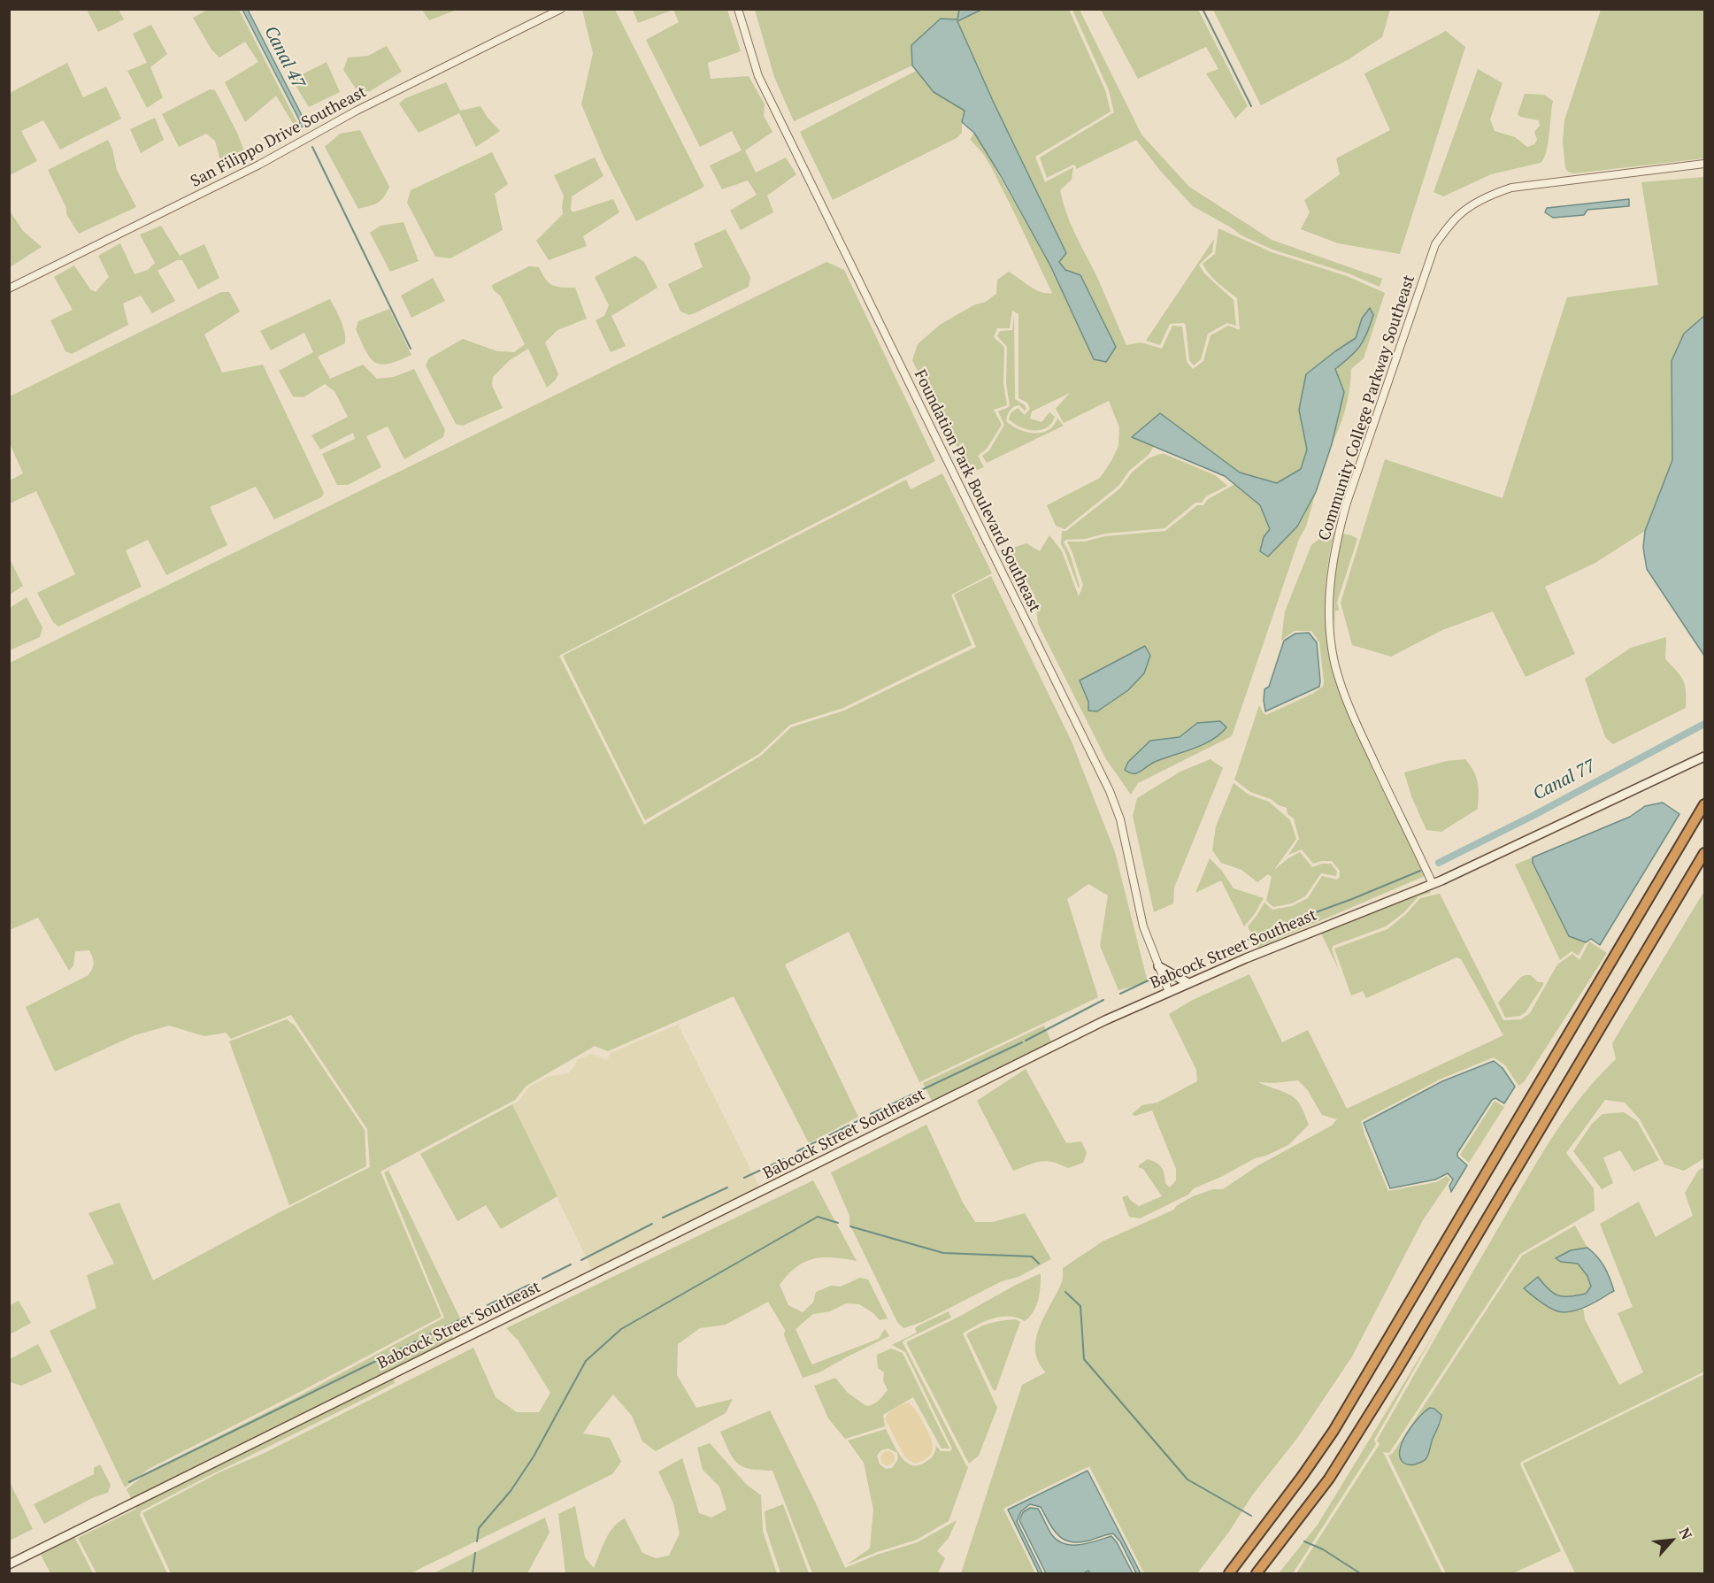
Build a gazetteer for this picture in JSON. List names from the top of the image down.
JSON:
{
  "streets": {
    "main road": ["Babcock Street Southeast"],
    "street": ["San Filippo Drive Southeast", "Community College Parkway Southeast", "Foundation Park Boulevard Southeast"]
  },
  "crossings": [
    ["Community College Parkway Southeast", "Babcock Street Southeast"],
    ["Foundation Park Boulevard Southeast", "Babcock Street Southeast"]
  ],
  "water": ["Canal 47", "Canal 77"],
  "north": "top right"
}
